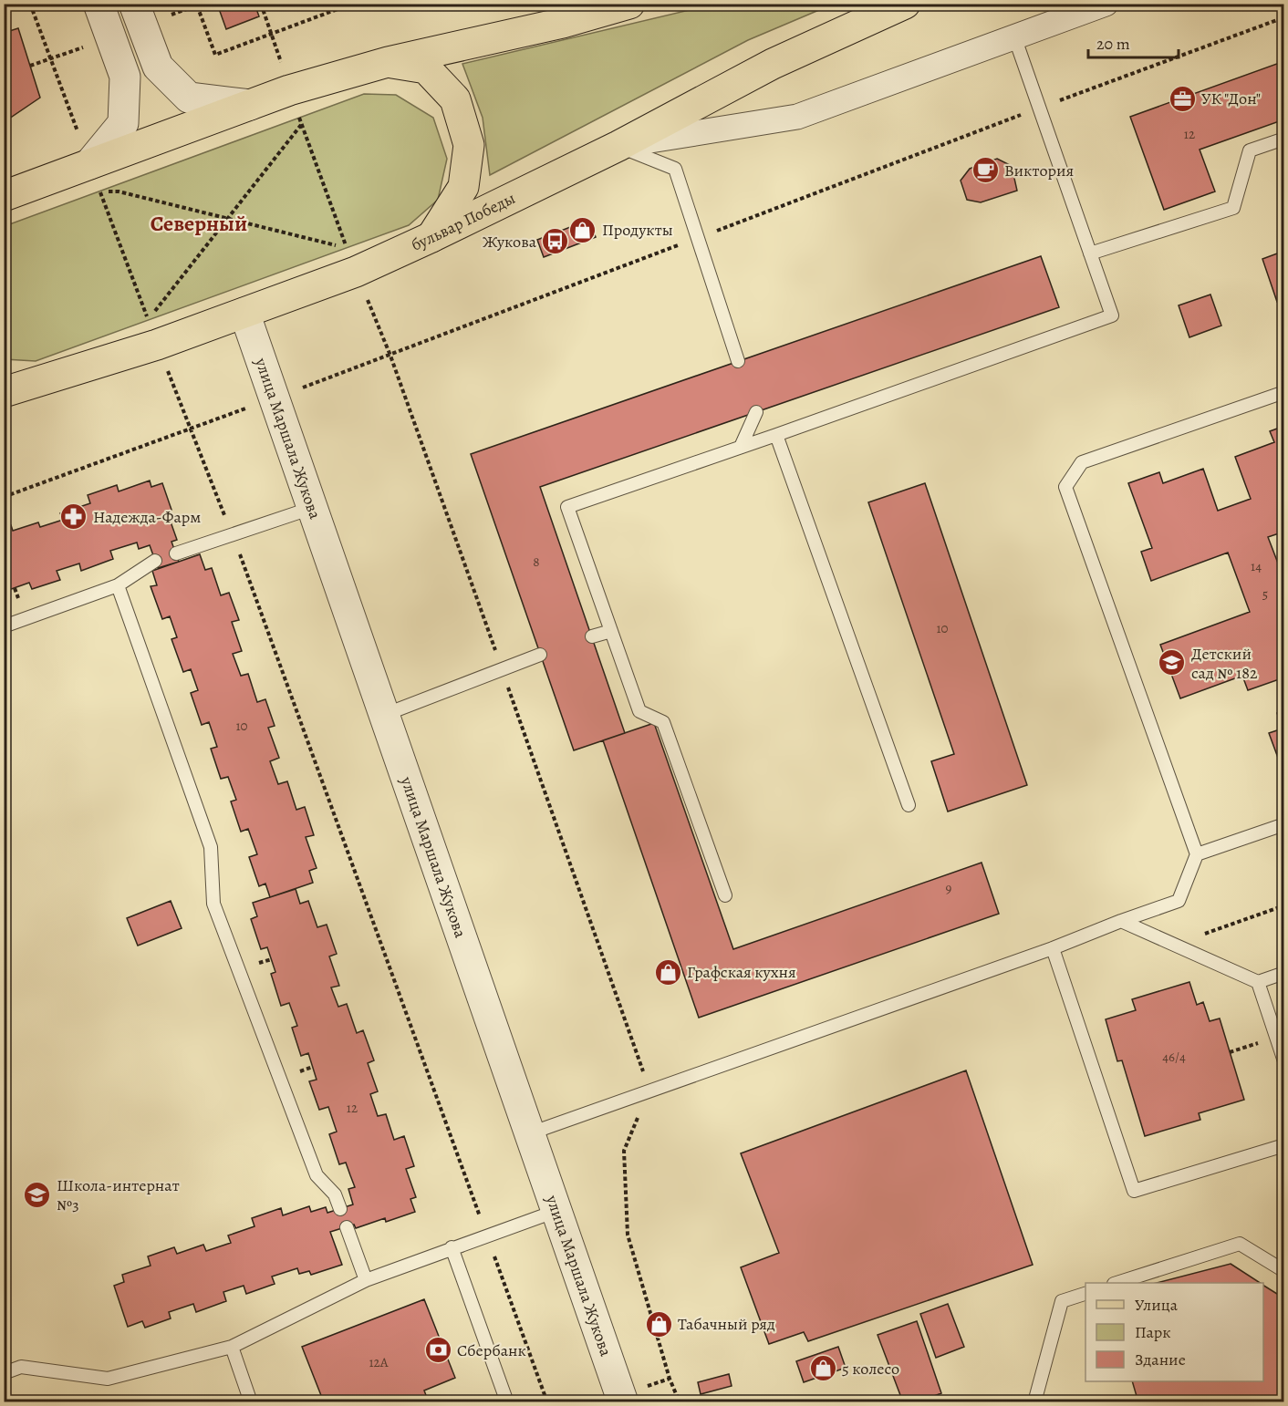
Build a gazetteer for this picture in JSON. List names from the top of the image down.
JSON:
{
  "streets": {
    "main road": ["бульвар Победы"],
    "street": ["улица Маршала Жукова"]
  },
  "crossings": [
    ["бульвар Победы", "улица Маршала Жукова"]
  ],
  "districts": ["Северный"],
  "places": {
    "office": ["УК \"Дон\""],
    "cafe": ["Виктория"],
    "shop": [
      "Продукты",
      "Графская кухня",
      "Табачный ряд",
      "5 колесо"
    ],
    "bus stop": ["Жукова"],
    "pharmacy": ["Надежда-Фарм"],
    "school or university": ["Детский сад № 182", "Школа-интернат №3"],
    "bank": ["Сбербанк"]
  },
  "house_numbers": [
    "12",
    "8",
    "14",
    "5",
    "10",
    "10",
    "9",
    "46/4",
    "12",
    "12А"
  ],
  "legend": ["Улица", "Парк", "Здание"],
  "scale_bar": "20 m"
}
